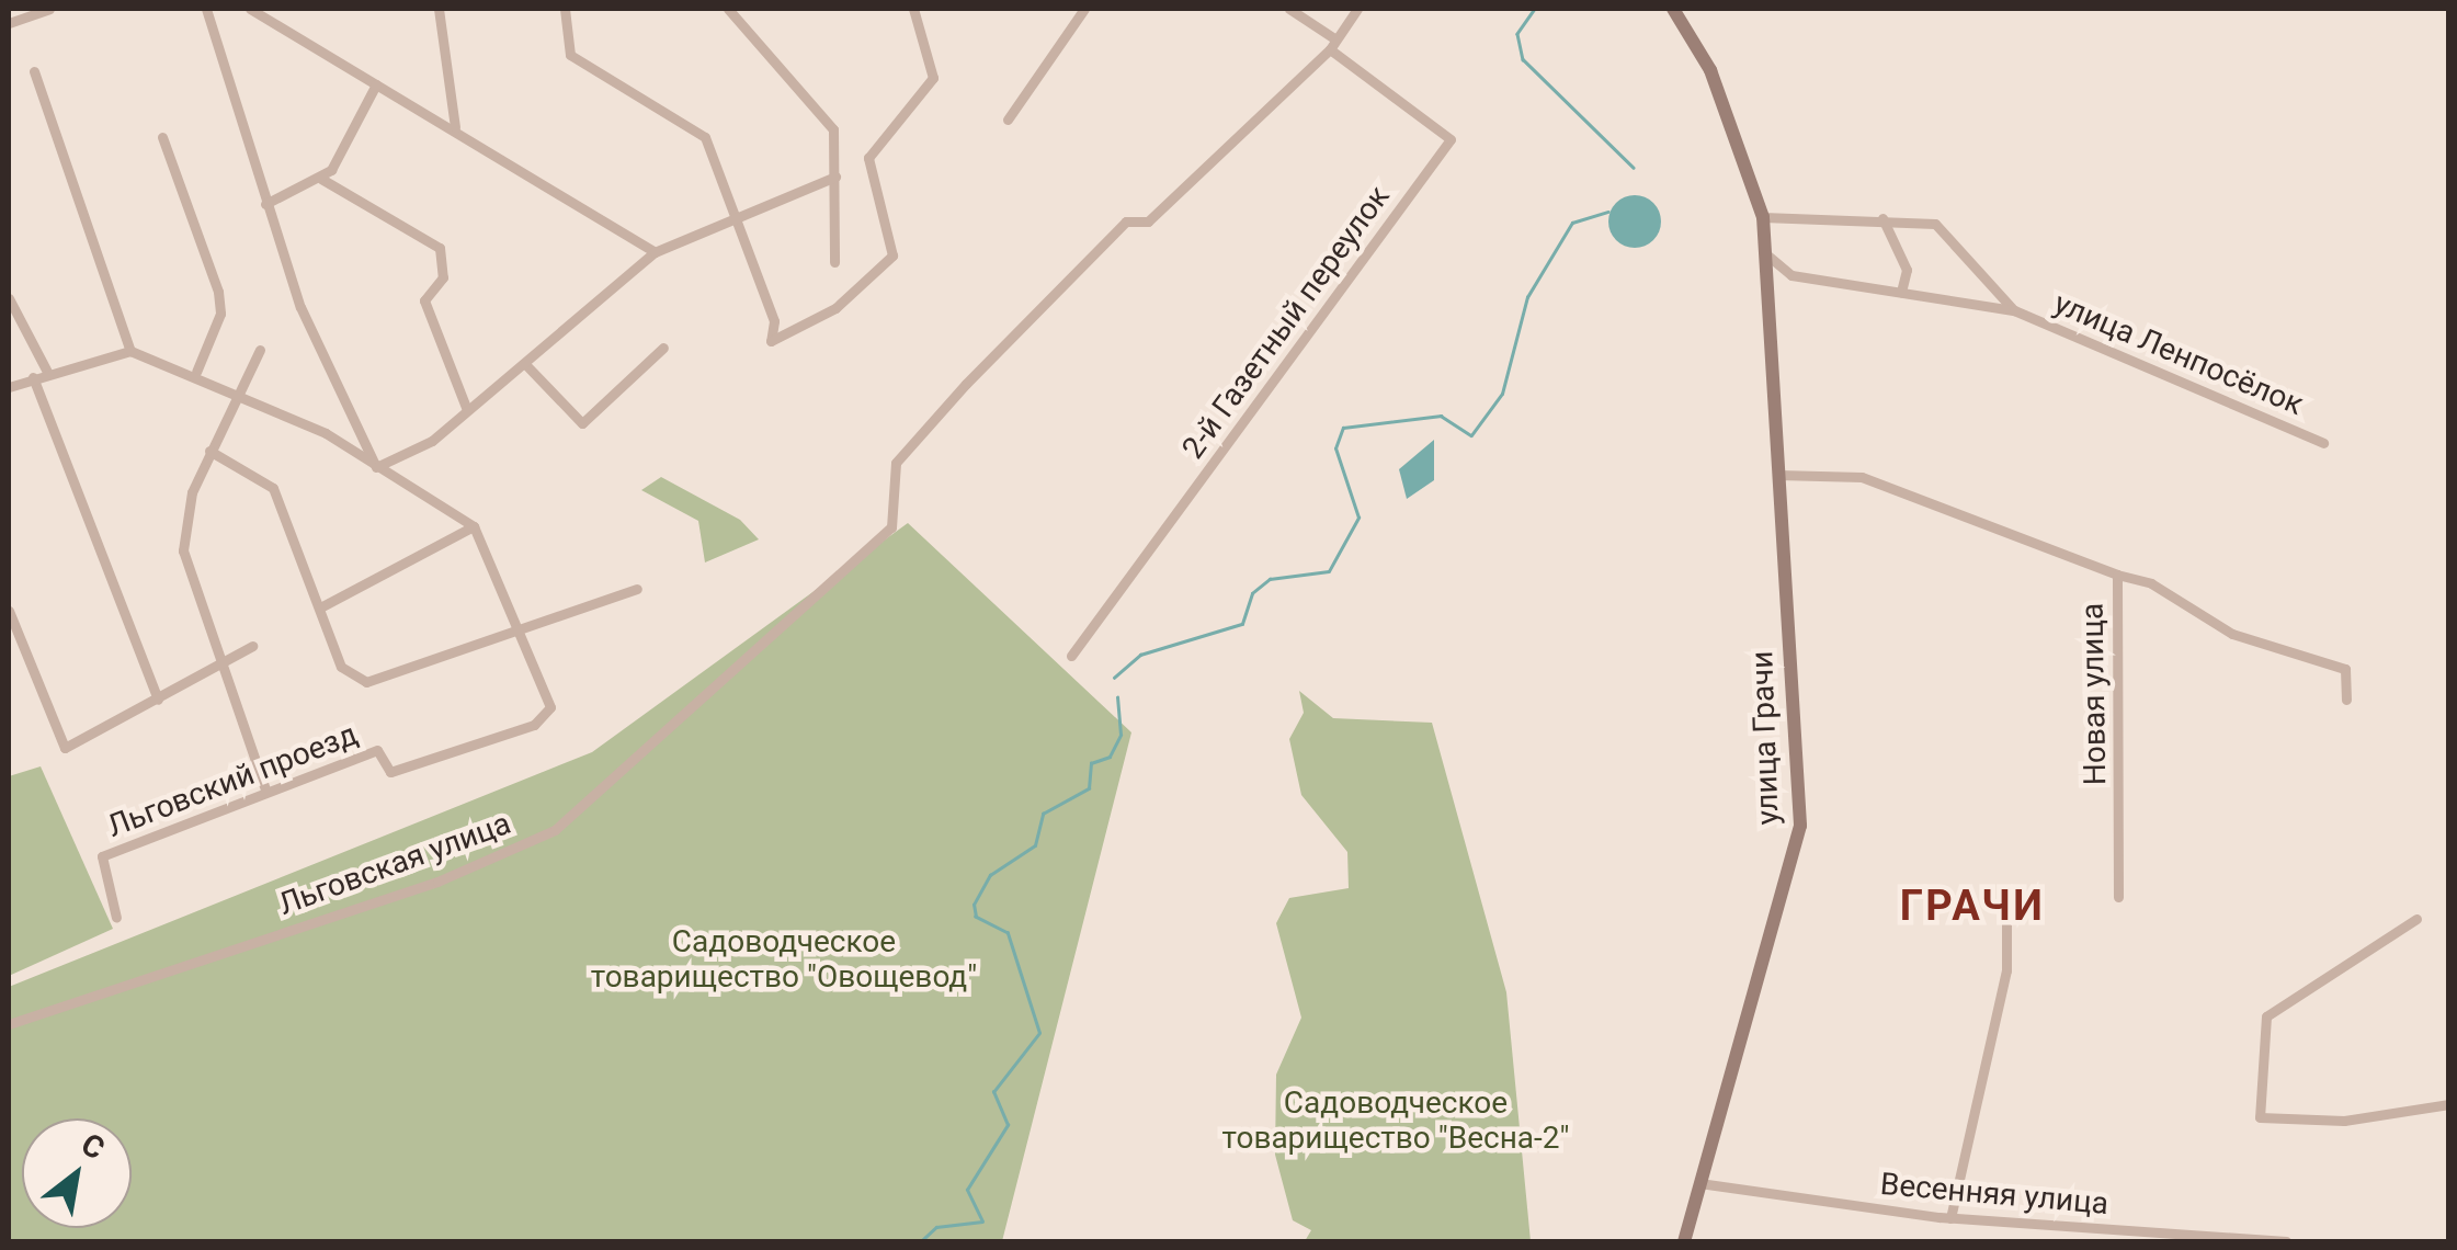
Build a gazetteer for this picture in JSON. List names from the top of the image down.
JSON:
{
  "streets": {
    "street": [
      "2-й Газетный переулок",
      "улица Ленпосёлок",
      "Новая улица",
      "улица Грачи",
      "Льговский проезд",
      "Льговская улица",
      "Весенняя улица"
    ]
  },
  "crossings": [
    ["2-й Газетный переулок", "Льговская улица"],
    ["улица Ленпосёлок", "улица Грачи"],
    ["улица Грачи", "Весенняя улица"]
  ],
  "districts": ["ГРАЧИ"],
  "parks": ["Садоводческое товарищество \"Овощевод\"", "Садоводческое товарищество \"Весна-2\""],
  "north": "top right"
}
